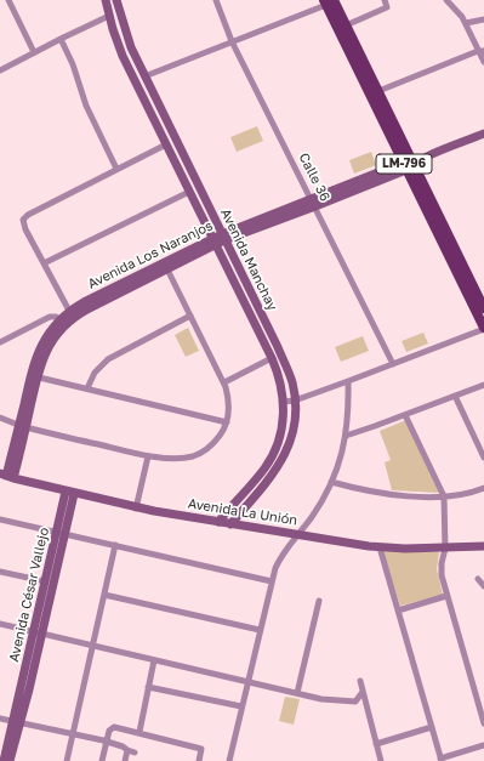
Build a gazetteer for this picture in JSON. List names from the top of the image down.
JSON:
{
  "streets": {
    "main road": ["LM-796"],
    "street": [
      "Calle 36",
      "Avenida Los Naranjos",
      "Avenida Manchay",
      "Avenida La Unión",
      "Avenida César Vallejo"
    ]
  },
  "crossings": [
    ["LM-796", "Avenida Los Naranjos"],
    ["Calle 36", "Avenida Los Naranjos"],
    ["Avenida Los Naranjos", "Avenida Manchay"],
    ["Avenida Los Naranjos", "Avenida La Unión"],
    ["Avenida Manchay", "Avenida La Unión"],
    ["Avenida La Unión", "Avenida César Vallejo"]
  ]
}
